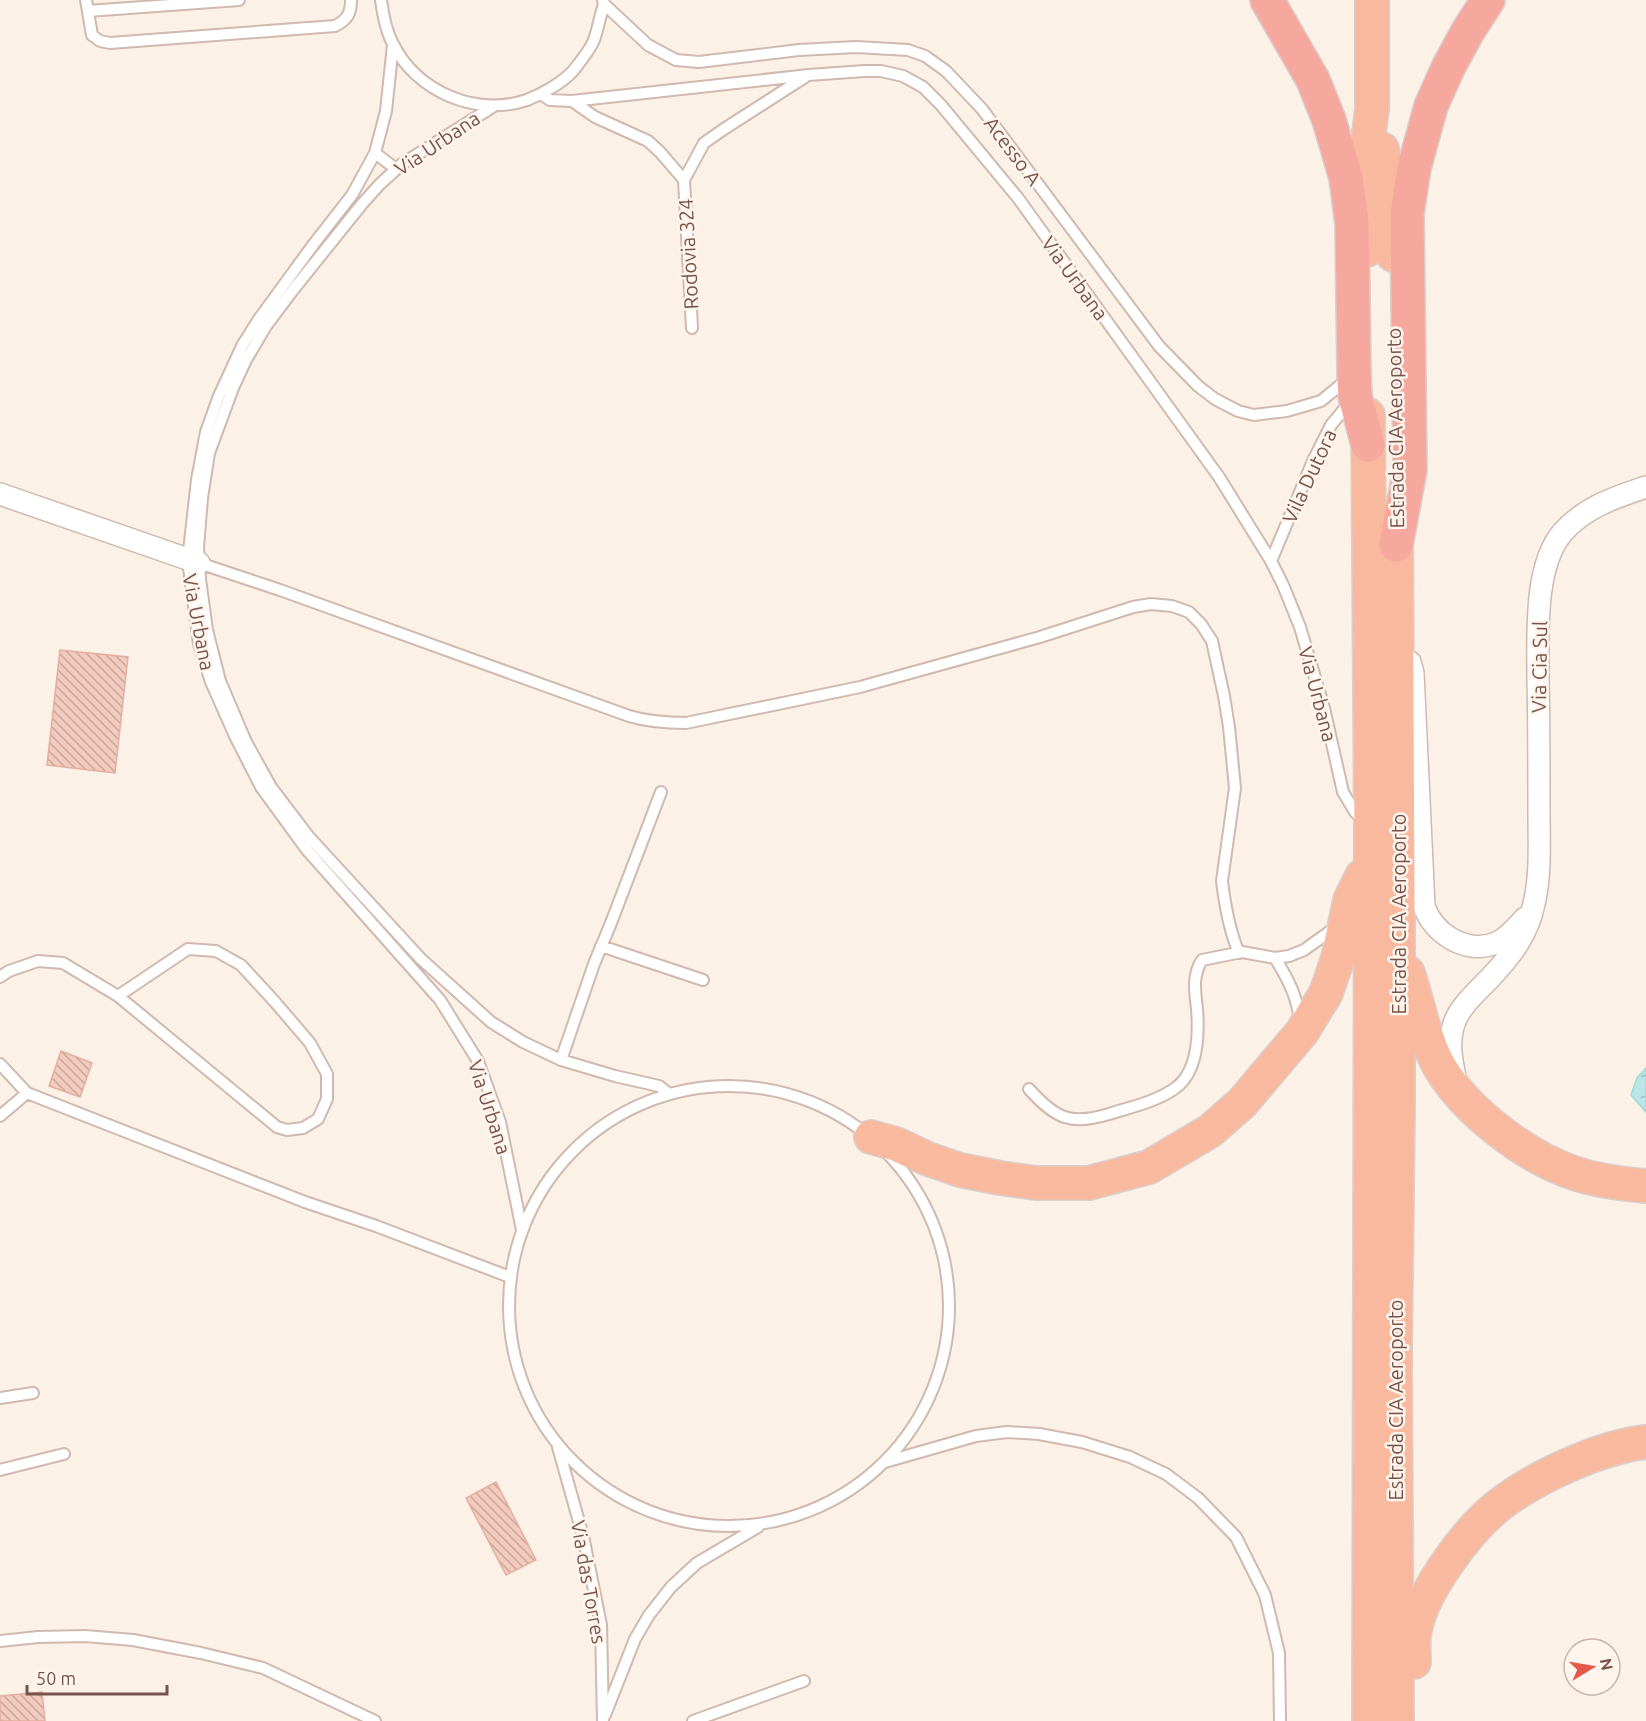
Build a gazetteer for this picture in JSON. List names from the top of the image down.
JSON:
{
  "streets": {
    "highway": ["Estrada CIA Aeroporto"],
    "street": ["Via Cia Sul"],
    "lane": [
      "Via Urbana",
      "Acesso A",
      "Rodovia 324",
      "Vila Dutora",
      "Via das Torres"
    ]
  },
  "crossings": [
    ["Via Urbana", "Estrada CIA Aeroporto"],
    ["Via Urbana", "Vila Dutora"],
    ["Acesso A", "Vila Dutora"]
  ],
  "scale_bar": "50 m",
  "north": "right"
}
